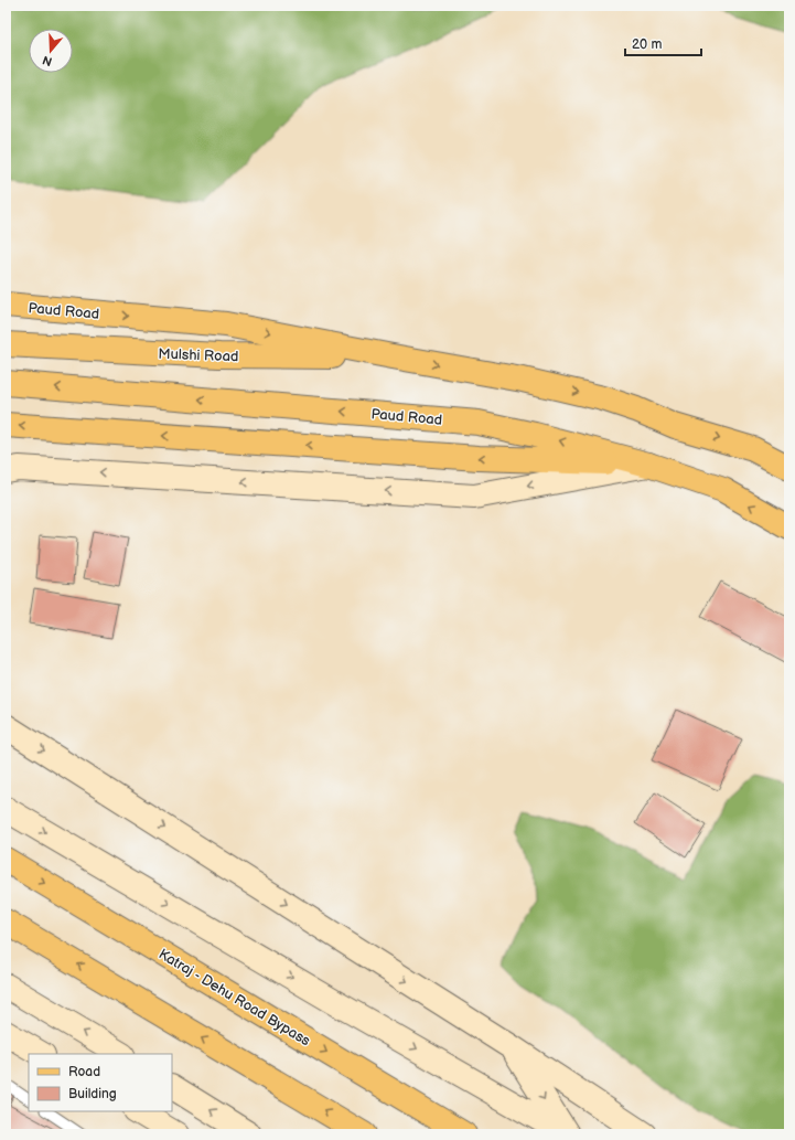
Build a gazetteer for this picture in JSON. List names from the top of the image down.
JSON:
{
  "streets": {
    "main road": ["Paud Road", "Mulshi Road", "Katraj - Dehu Road Bypass"]
  },
  "crossings": [
    ["Paud Road", "Mulshi Road"]
  ],
  "legend": ["Road", "Building"],
  "scale_bar": "20 m",
  "north": "bottom"
}
